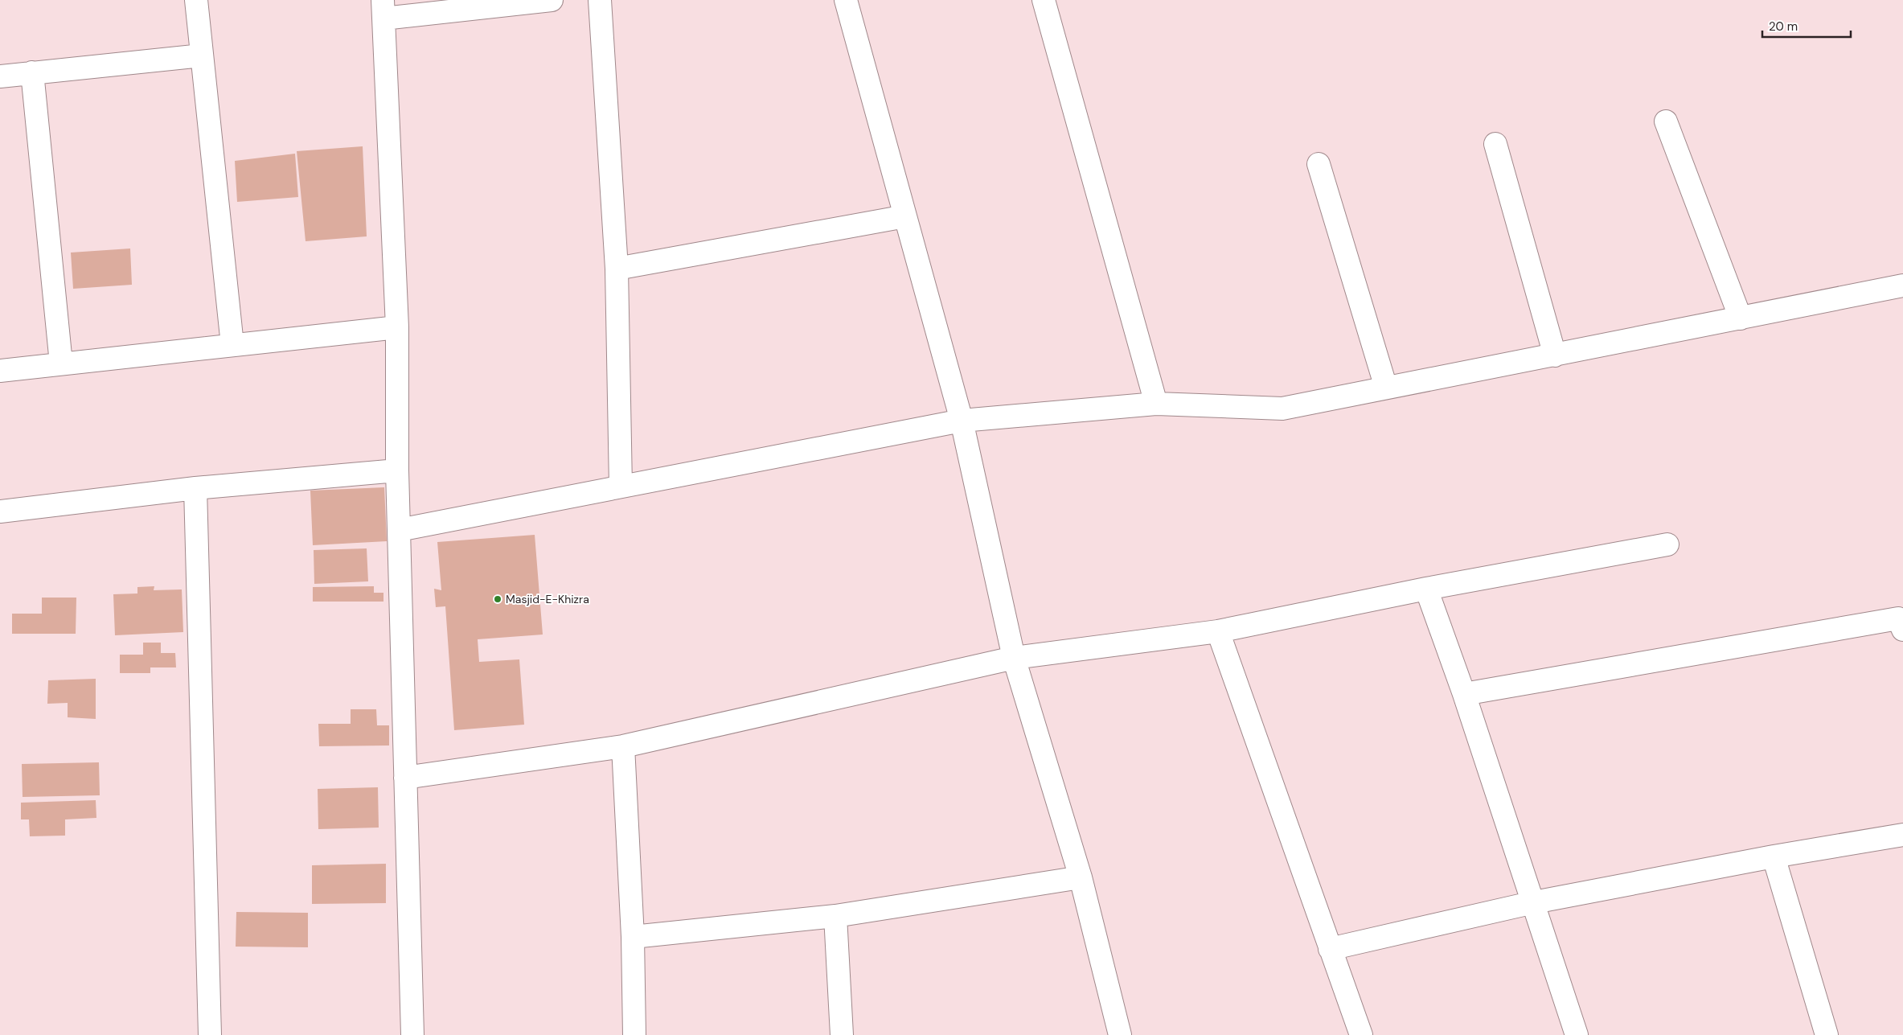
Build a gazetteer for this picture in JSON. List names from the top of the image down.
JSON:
{
  "places": ["Masjid-E-Khizra"],
  "scale_bar": "20 m"
}
